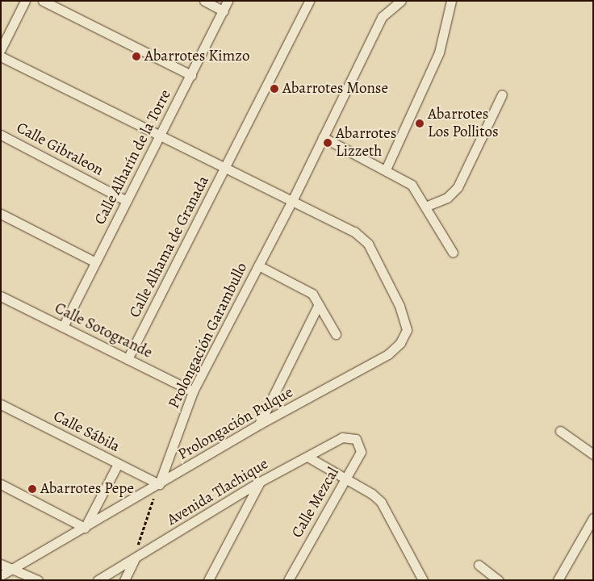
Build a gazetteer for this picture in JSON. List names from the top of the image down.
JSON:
{
  "streets": {
    "street": [
      "Calle Gibraleon",
      "Calle Alharín de la Torre",
      "Calle Alhama de Granada",
      "Calle Sotogrande",
      "Prolongación Garambullo",
      "Prolongación Pulque",
      "Calle Sábila",
      "Avenida Tlachique",
      "Calle Mezcal"
    ]
  },
  "crossings": [
    ["Calle Gibraleon", "Calle Alharín de la Torre"],
    ["Calle Alharín de la Torre", "Calle Sotogrande"],
    ["Calle Alhama de Granada", "Calle Sotogrande"],
    ["Calle Sotogrande", "Prolongación Garambullo"],
    ["Prolongación Garambullo", "Prolongación Pulque"],
    ["Prolongación Garambullo", "Calle Sábila"],
    ["Prolongación Pulque", "Calle Sábila"],
    ["Avenida Tlachique", "Calle Mezcal"]
  ],
  "places": [
    "Abarrotes Kimzo",
    "Abarrotes Monse",
    "Abarrotes Los Pollitos",
    "Abarrotes Lizzeth",
    "Abarrotes Pepe"
  ]
}
